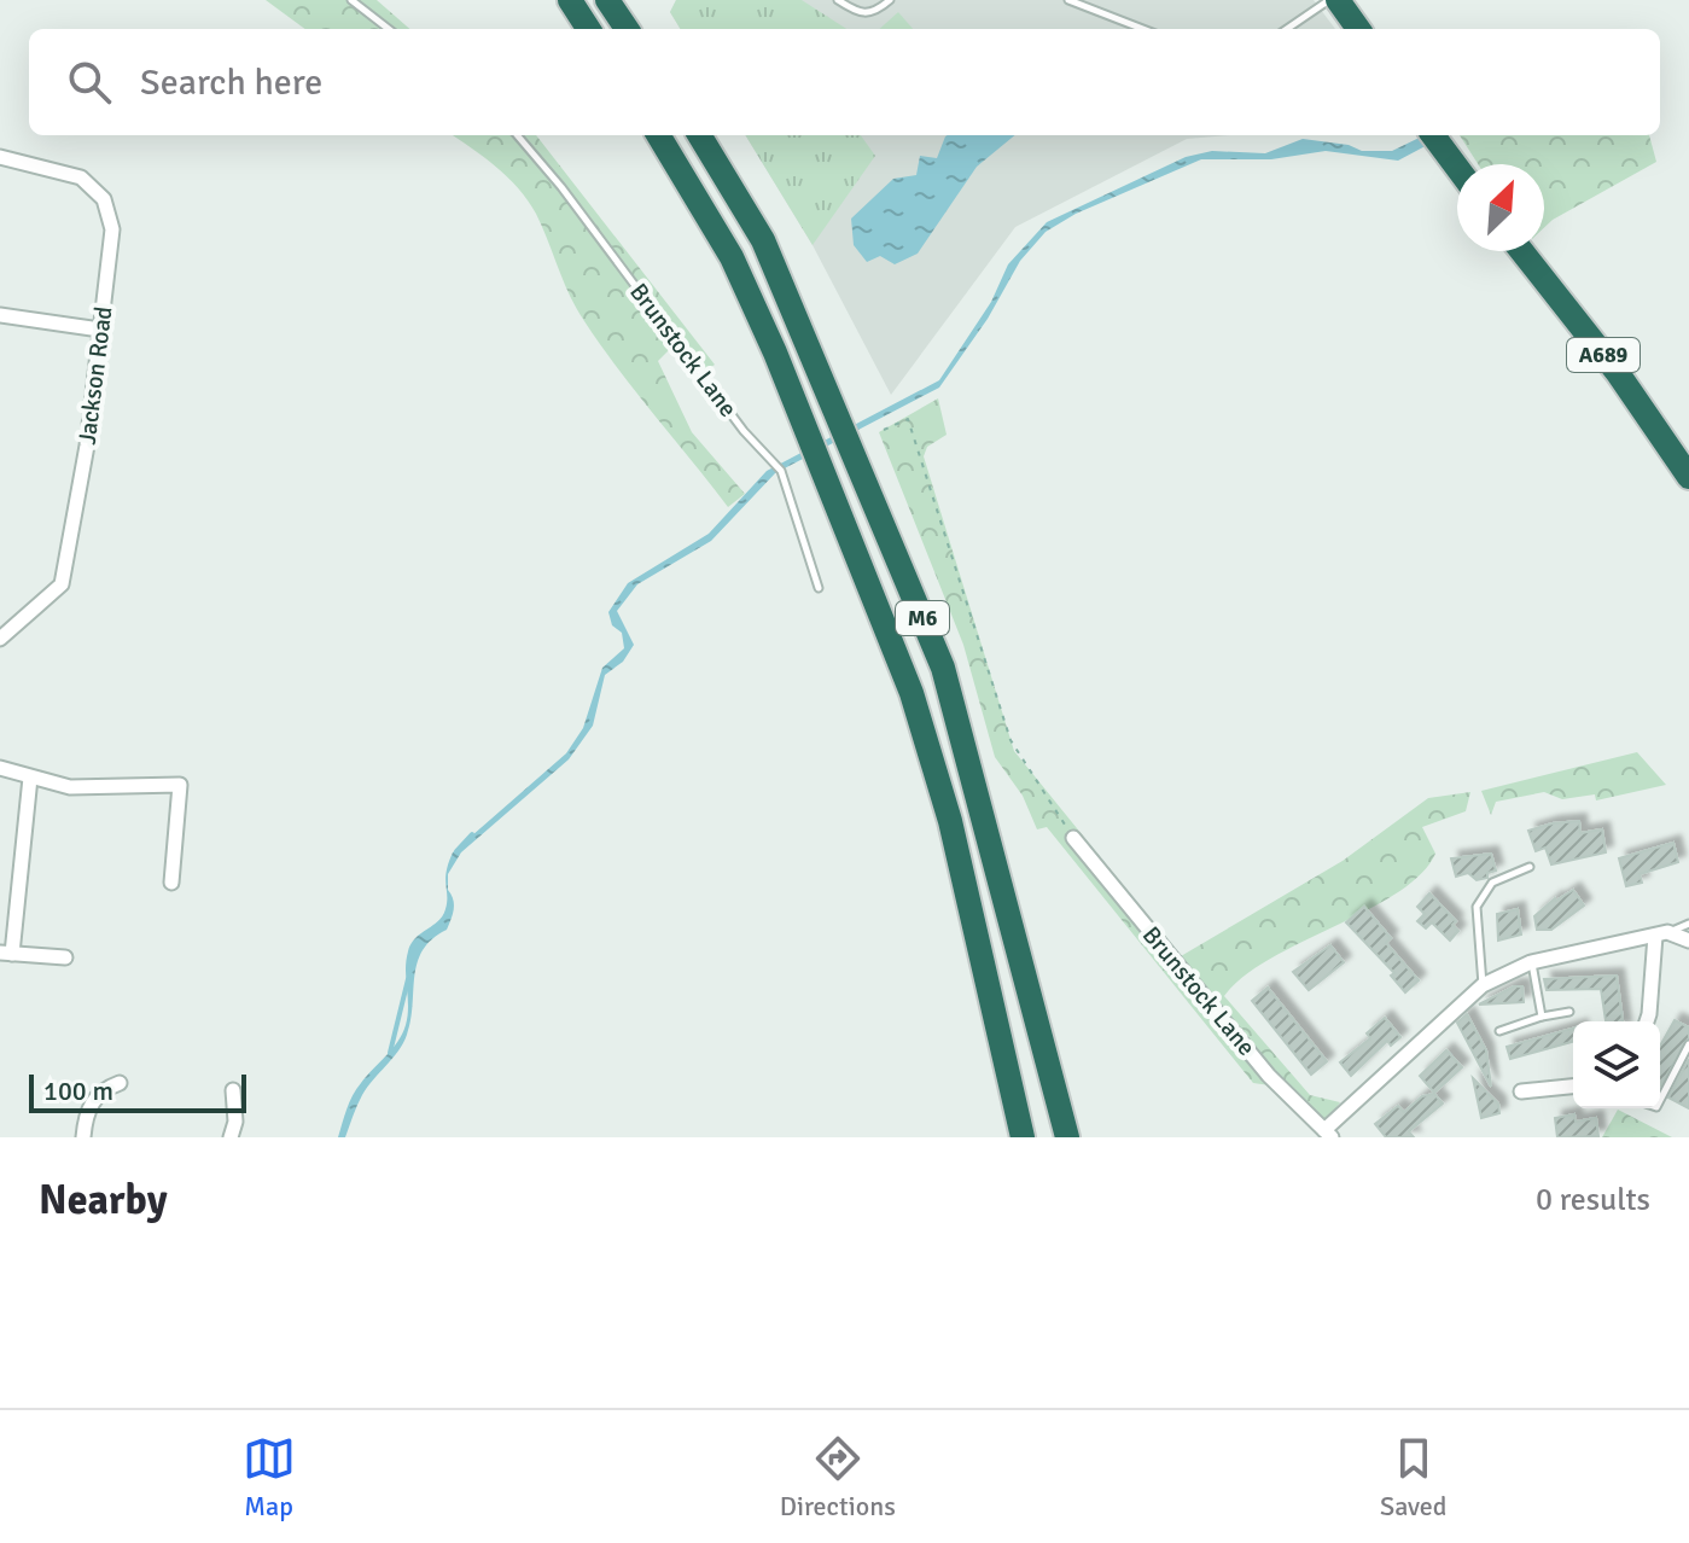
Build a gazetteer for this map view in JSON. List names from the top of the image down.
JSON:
{
  "streets": {
    "highway": ["A689", "M6"],
    "street": ["Brunstock Lane", "Jackson Road"]
  },
  "scale_bar": "100 m",
  "north": "top right",
  "page": {
    "search": "Search here",
    "scale": "100 m",
    "heading": ["Nearby", "0 results"],
    "nav": ["Map", "Directions", "Saved"]
  }
}
